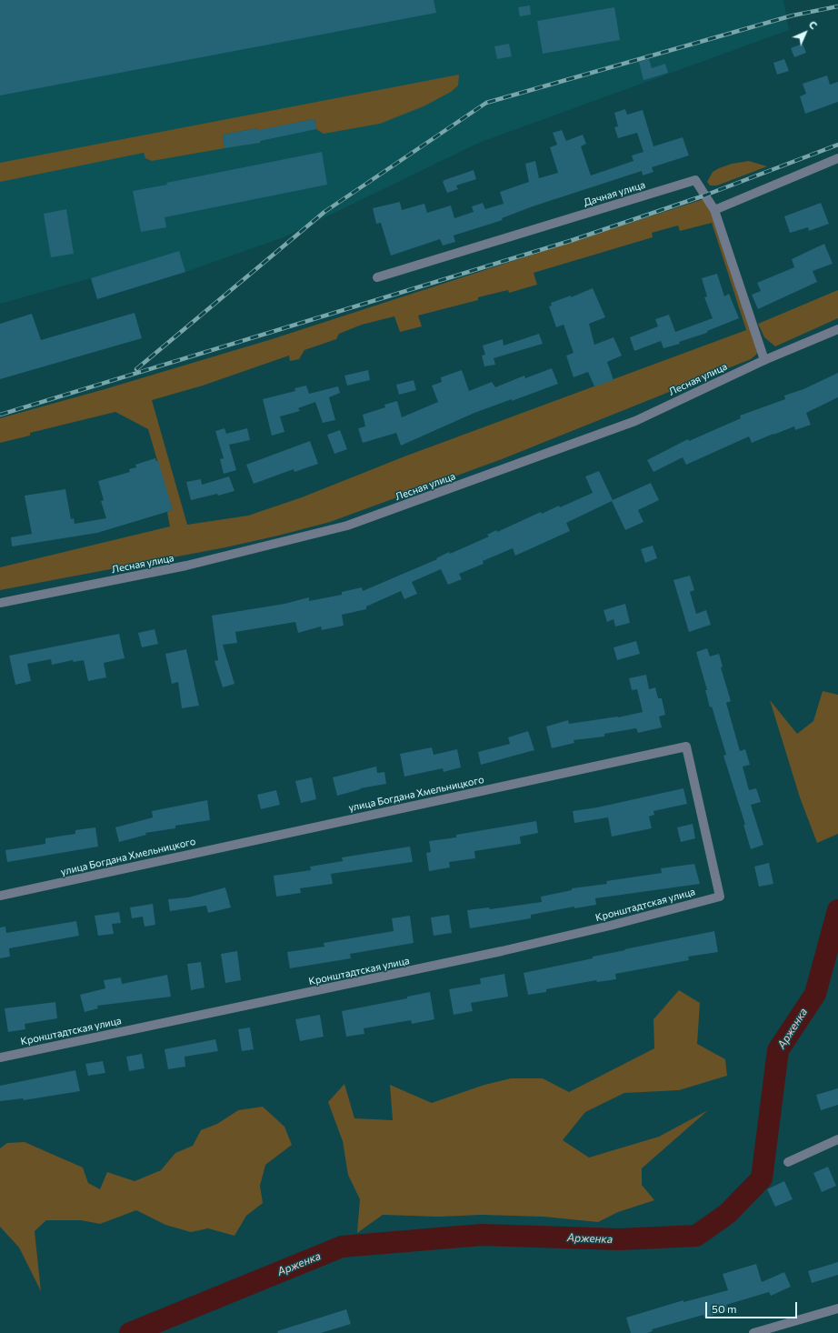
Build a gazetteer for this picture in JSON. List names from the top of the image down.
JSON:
{
  "streets": {
    "street": [
      "Дачная улица",
      "Лесная улица",
      "улица Богдана Хмельницкого",
      "Кронштадтская улица"
    ]
  },
  "crossings": [
    ["улица Богдана Хмельницкого", "Кронштадтская улица"]
  ],
  "water": ["Арженка"],
  "scale_bar": "50 m",
  "north": "top right"
}
